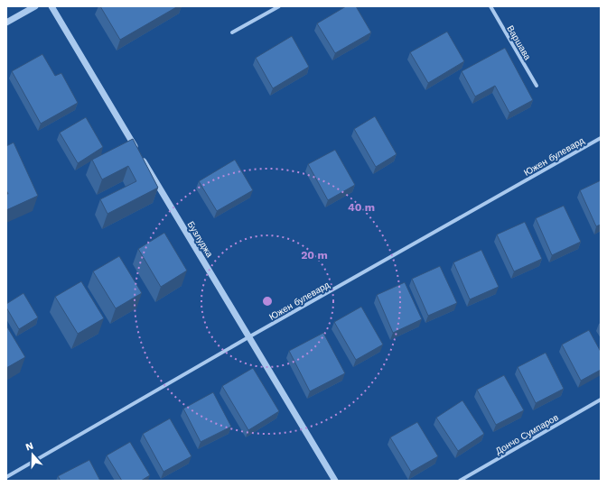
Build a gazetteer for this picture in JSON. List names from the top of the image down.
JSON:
{
  "streets": {
    "street": [
      "Варшава",
      "Южен булевард",
      "Бузлуджа",
      "Дончо Сумпаров"
    ]
  },
  "crossings": [
    ["Южен булевард", "Бузлуджа"]
  ],
  "north": "top",
  "rings": ["40 m", "20 m"]
}
